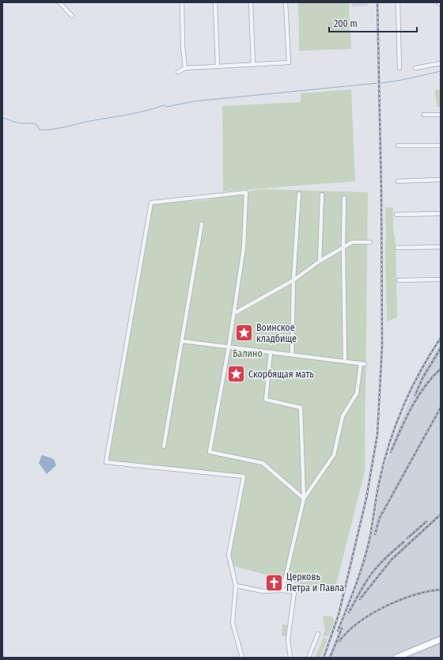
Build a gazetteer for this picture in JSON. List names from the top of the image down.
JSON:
{
  "parks": ["Балино"],
  "places": {
    "place": ["Воинское кладбище", "Скорбящая мать"],
    "church": ["Церковь Петра и Павла"]
  },
  "scale_bar": "200 m"
}
